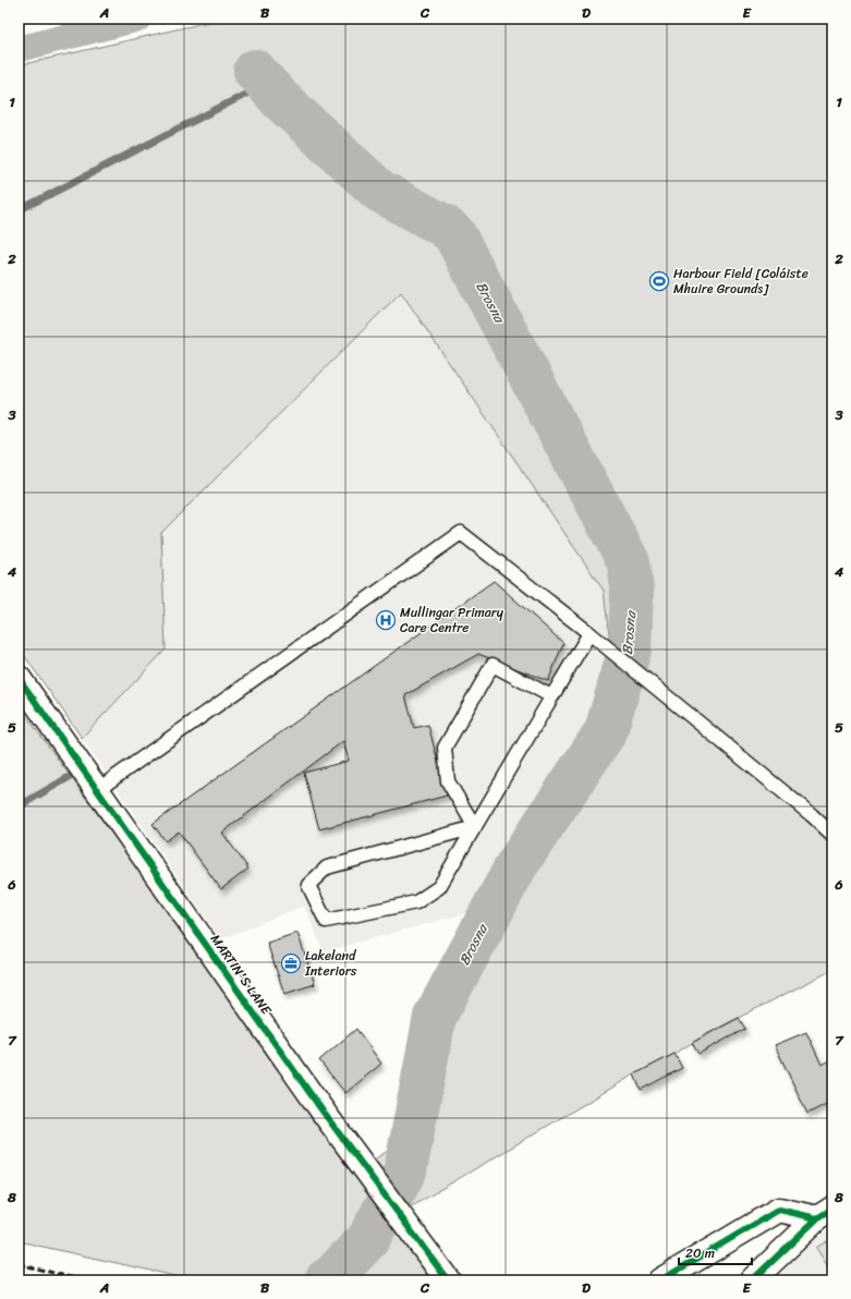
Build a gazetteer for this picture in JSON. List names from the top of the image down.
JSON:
{
  "streets": {
    "street": ["MARTIN'S LANE"]
  },
  "water": ["Brosna"],
  "places": {
    "sports": ["Harbour Field [Coláiste Mhuire Grounds]"],
    "hospital": ["Mullingar Primary Care Centre"],
    "office": ["Lakeland Interiors"]
  },
  "scale_bar": "20 m",
  "grid": {
    "columns": [
      "A",
      "B",
      "C",
      "D",
      "E"
    ],
    "rows": [
      "1",
      "2",
      "3",
      "4",
      "5",
      "6",
      "7",
      "8"
    ]
  }
}
